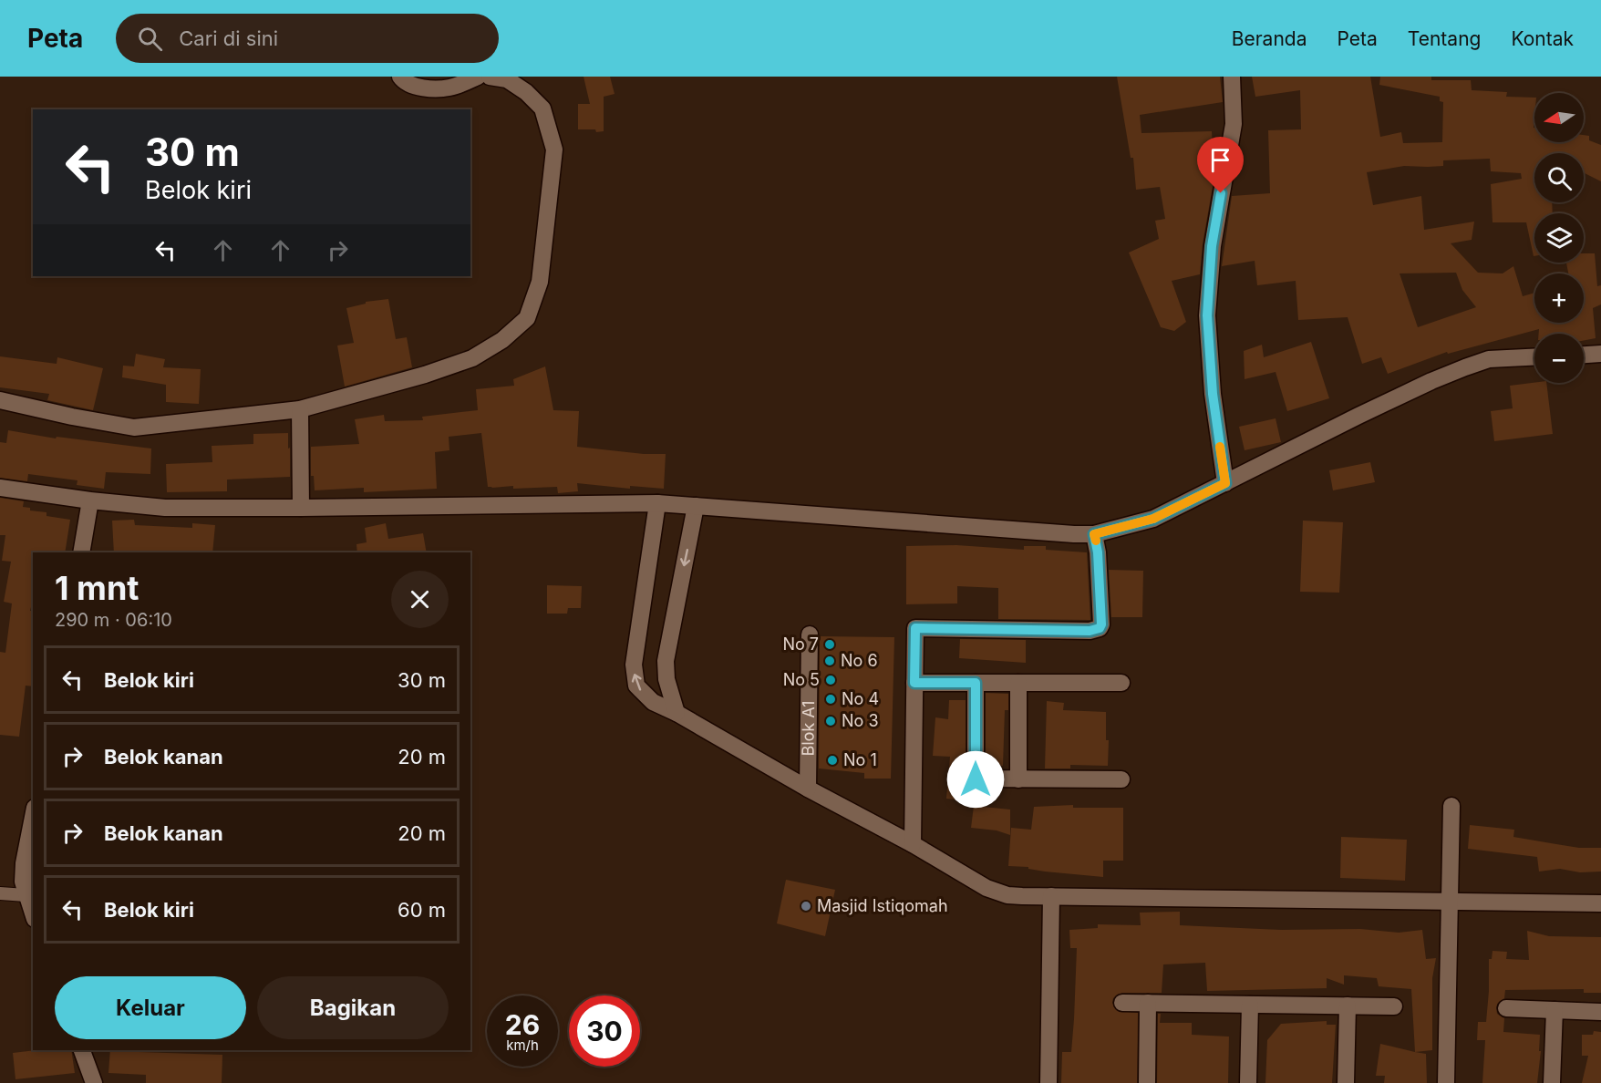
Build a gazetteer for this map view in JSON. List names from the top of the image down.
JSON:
{
  "streets": {
    "street": ["Blok A1"]
  },
  "places": [
    "No 7",
    "No 6",
    "No 5",
    "No 4",
    "No 3",
    "No 1",
    "Masjid Istiqomah"
  ],
  "north": "left",
  "page": {
    "header": "Peta",
    "search": "Cari di sini",
    "nav": [
      "Beranda",
      "Peta",
      "Tentang",
      "Kontak"
    ],
    "map_buttons": ["+", "−"],
    "turn": ["30 m", "Belok kiri"],
    "heading": ["1 mnt", "290 m · 06:10"],
    "list": [
      {
        "name": "Belok kiri",
        "value": "30 m"
      },
      {
        "name": "Belok kanan",
        "value": "20 m"
      },
      {
        "name": "Belok kanan",
        "value": "20 m"
      },
      {
        "name": "Belok kiri",
        "value": "60 m"
      }
    ],
    "buttons": ["Keluar", "Bagikan"],
    "speed": "26 km/h",
    "limit": "30"
  }
}
